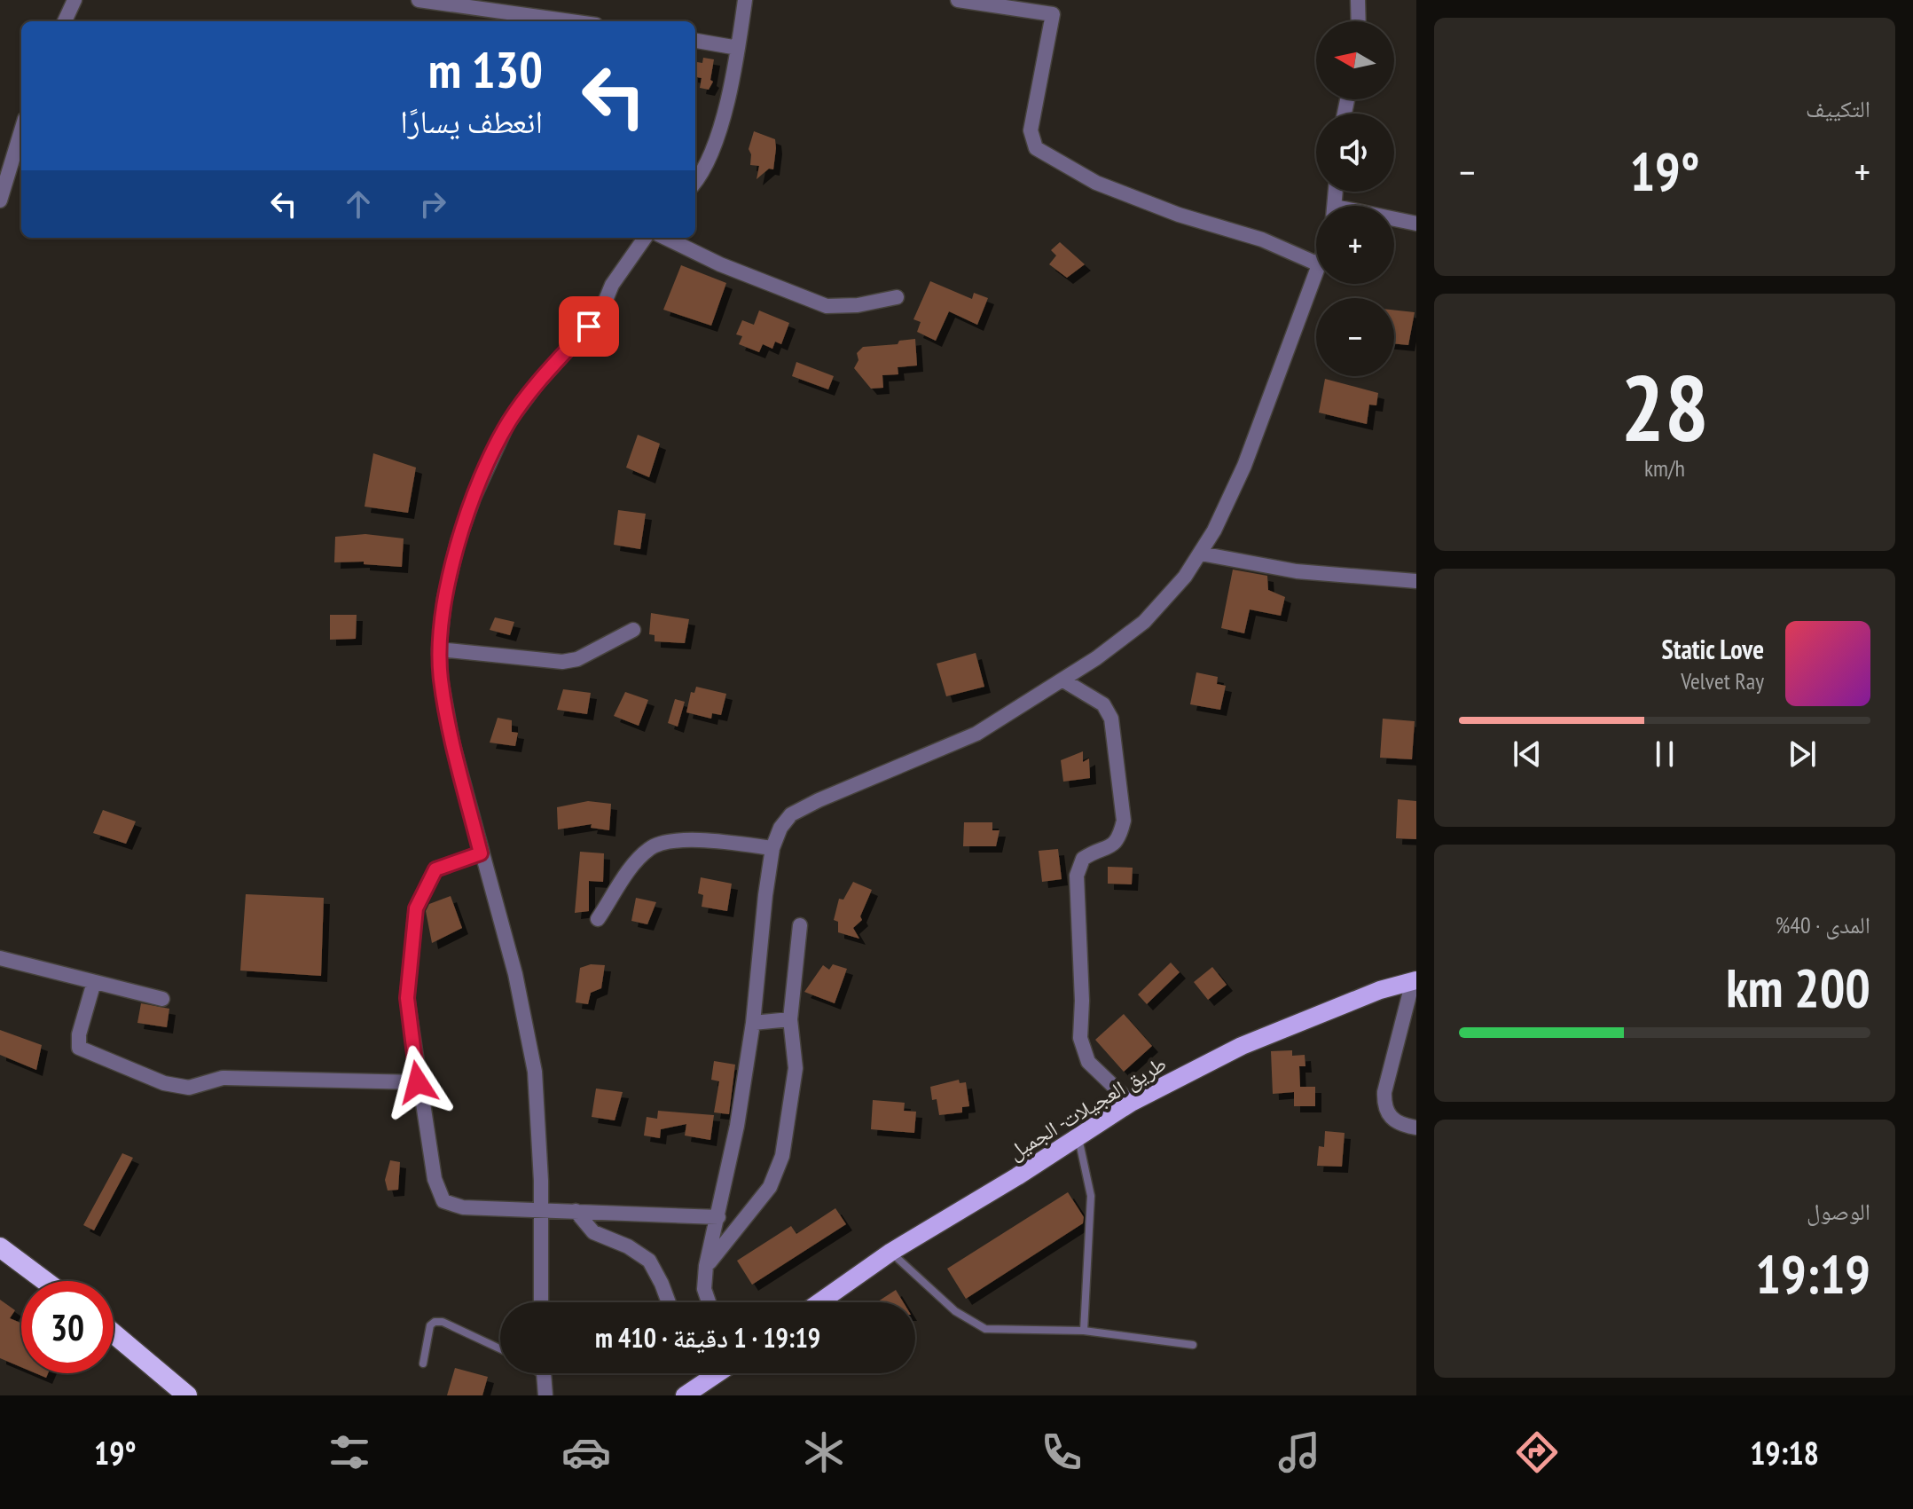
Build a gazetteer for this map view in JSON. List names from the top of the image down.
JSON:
{
  "streets": {
    "main road": ["طريق العجيلات- الجميل"]
  },
  "north": "left",
  "page": {
    "tile": [
      "التكييف",
      ["28", "km/h"],
      ["المدى · 40%", "200 km"],
      ["الوصول", "19:19"]
    ],
    "map_buttons": ["+", "−"],
    "turn": ["130 m", "انعطف يسارًا"],
    "heat": ["−", "19°", "+"],
    "song": ["Static Love", "Velvet Ray"],
    "limit": "30",
    "trip": "19:19 · 1 دقيقة · 410 m",
    "tabs": ["19:18", "19°"]
  }
}
